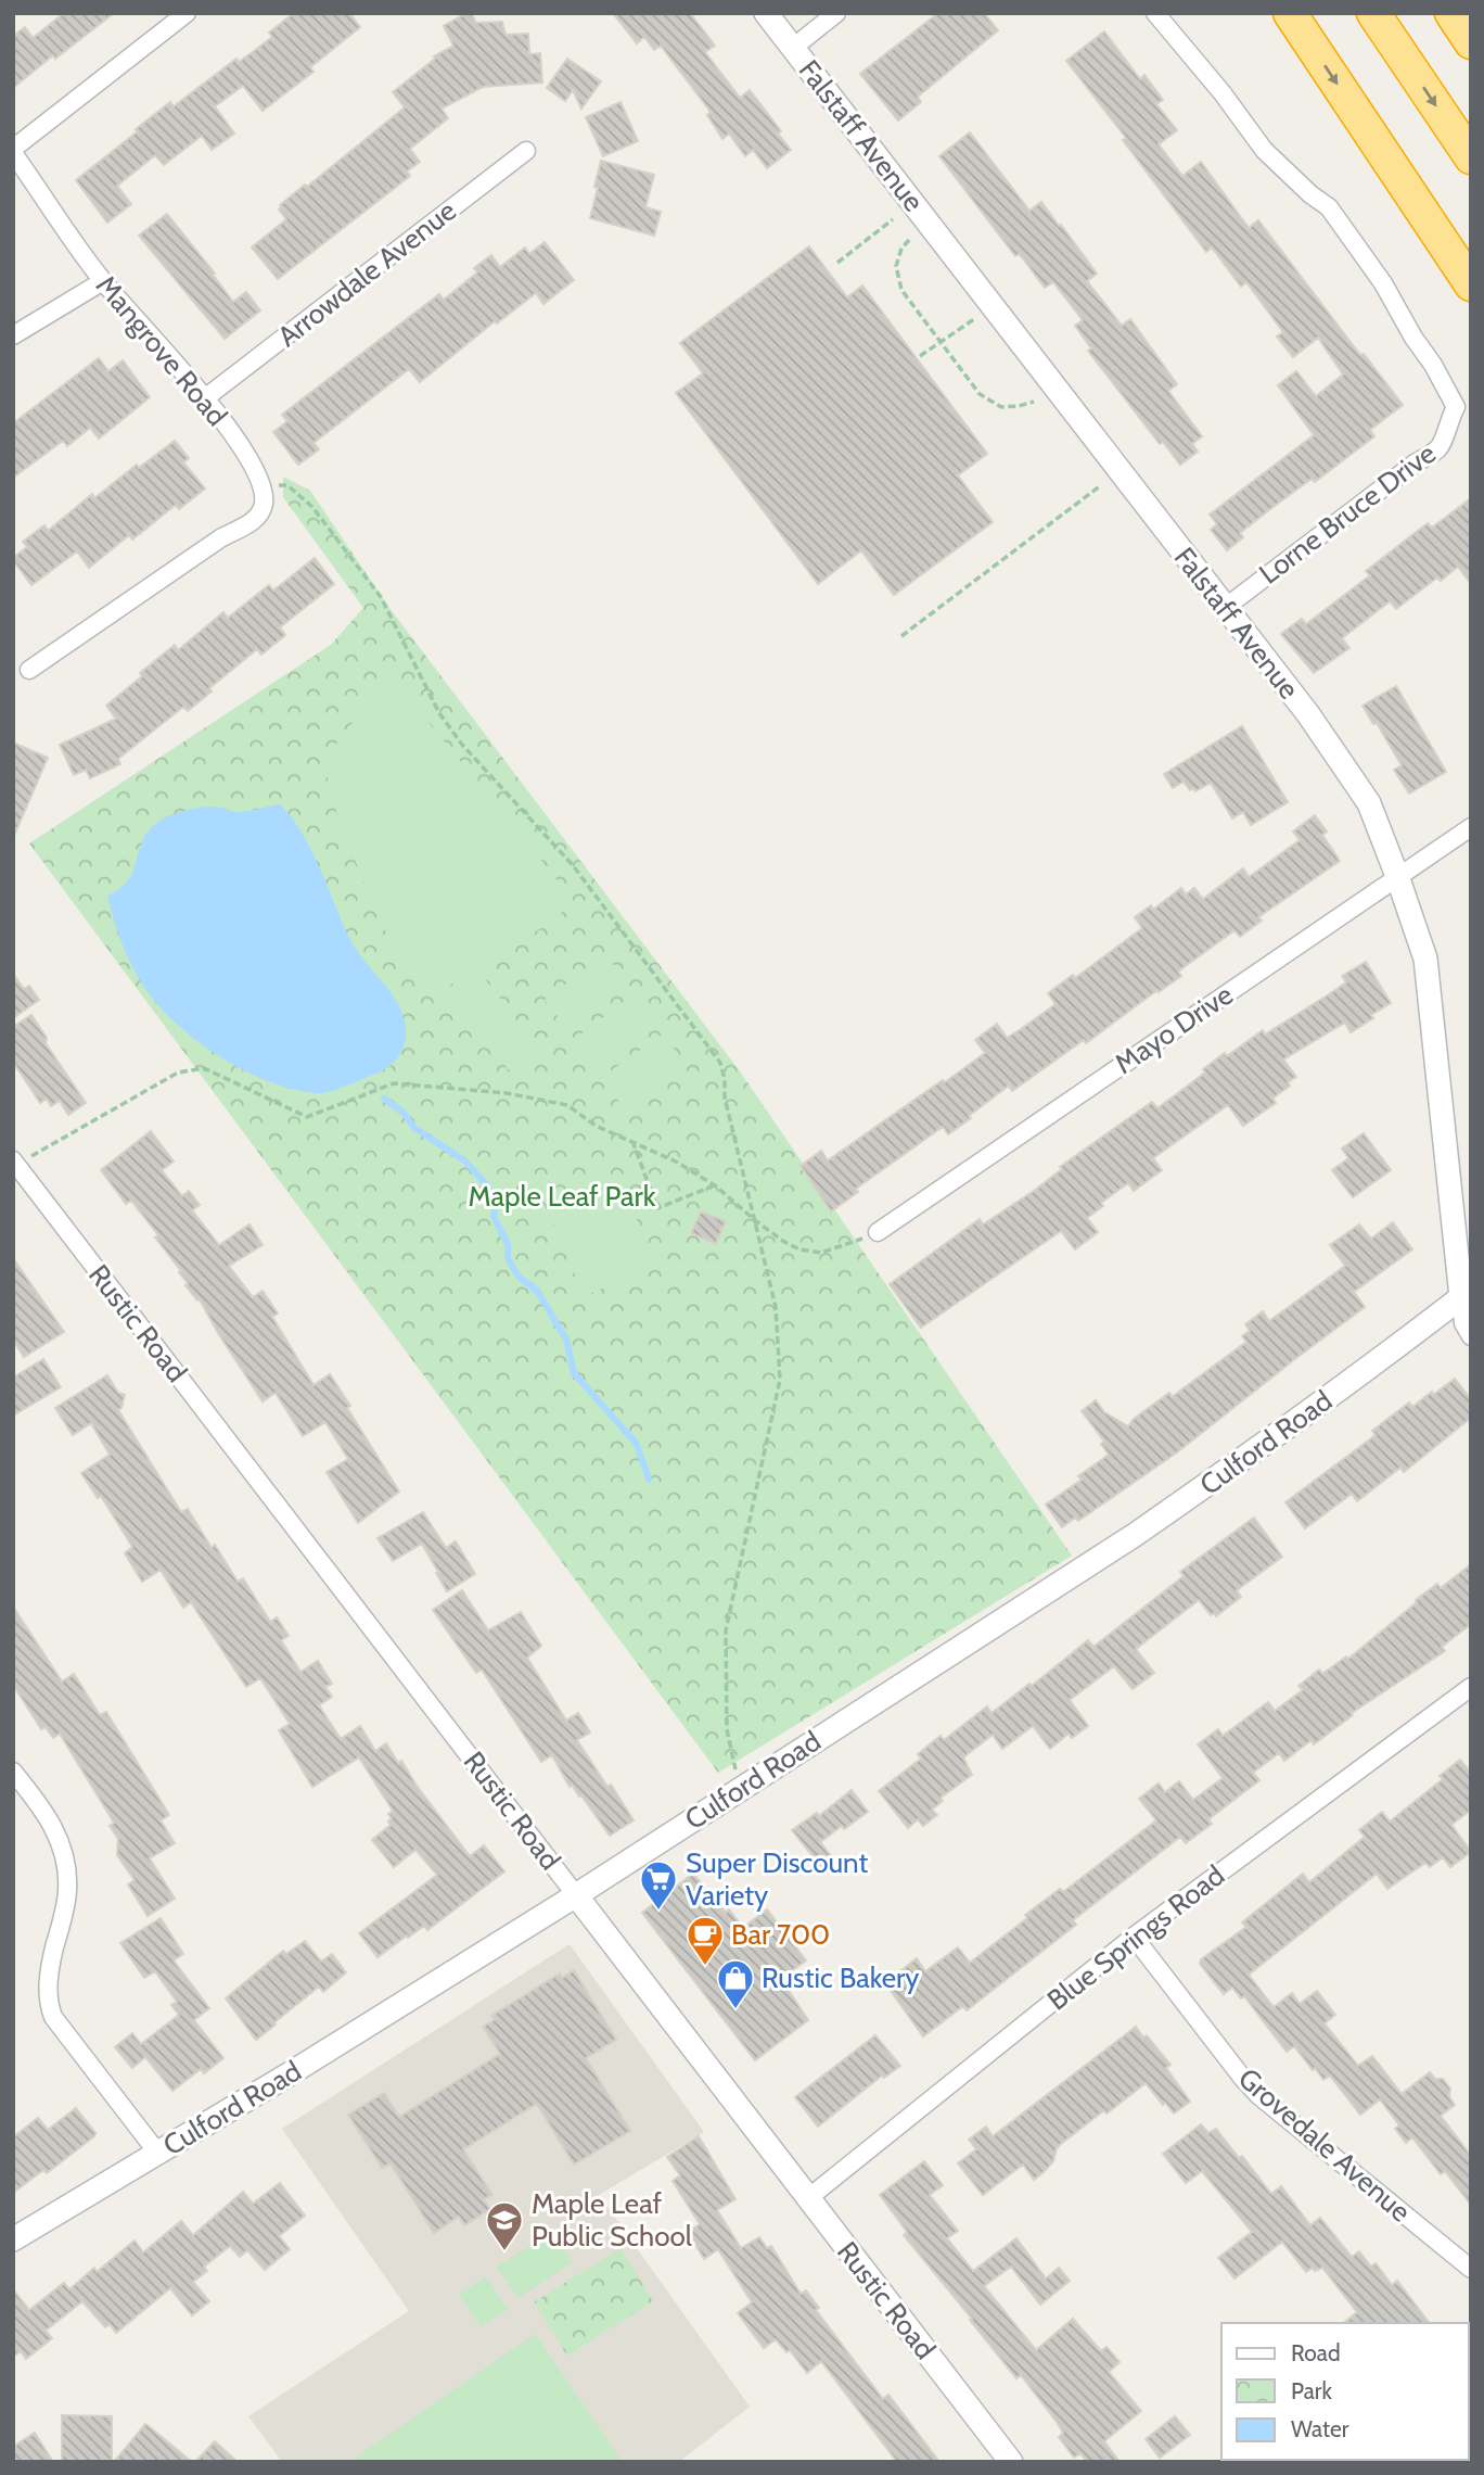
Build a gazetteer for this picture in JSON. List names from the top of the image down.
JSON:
{
  "streets": {
    "street": [
      "Falstaff Avenue",
      "Arrowdale Avenue",
      "Mangrove Road",
      "Lorne Bruce Drive",
      "Mayo Drive",
      "Rustic Road",
      "Culford Road",
      "Blue Springs Road",
      "Grovedale Avenue"
    ]
  },
  "crossings": [
    ["Falstaff Avenue", "Lorne Bruce Drive"],
    ["Falstaff Avenue", "Mayo Drive"],
    ["Falstaff Avenue", "Culford Road"],
    ["Arrowdale Avenue", "Mangrove Road"],
    ["Rustic Road", "Culford Road"],
    ["Rustic Road", "Blue Springs Road"],
    ["Blue Springs Road", "Grovedale Avenue"]
  ],
  "parks": ["Maple Leaf Park"],
  "places": {
    "supermarket": ["Super Discount Variety"],
    "cafe": ["Bar 700"],
    "shop": ["Rustic Bakery"],
    "school or university": ["Maple Leaf Public School"]
  },
  "legend": ["Road", "Park", "Water"]
}
